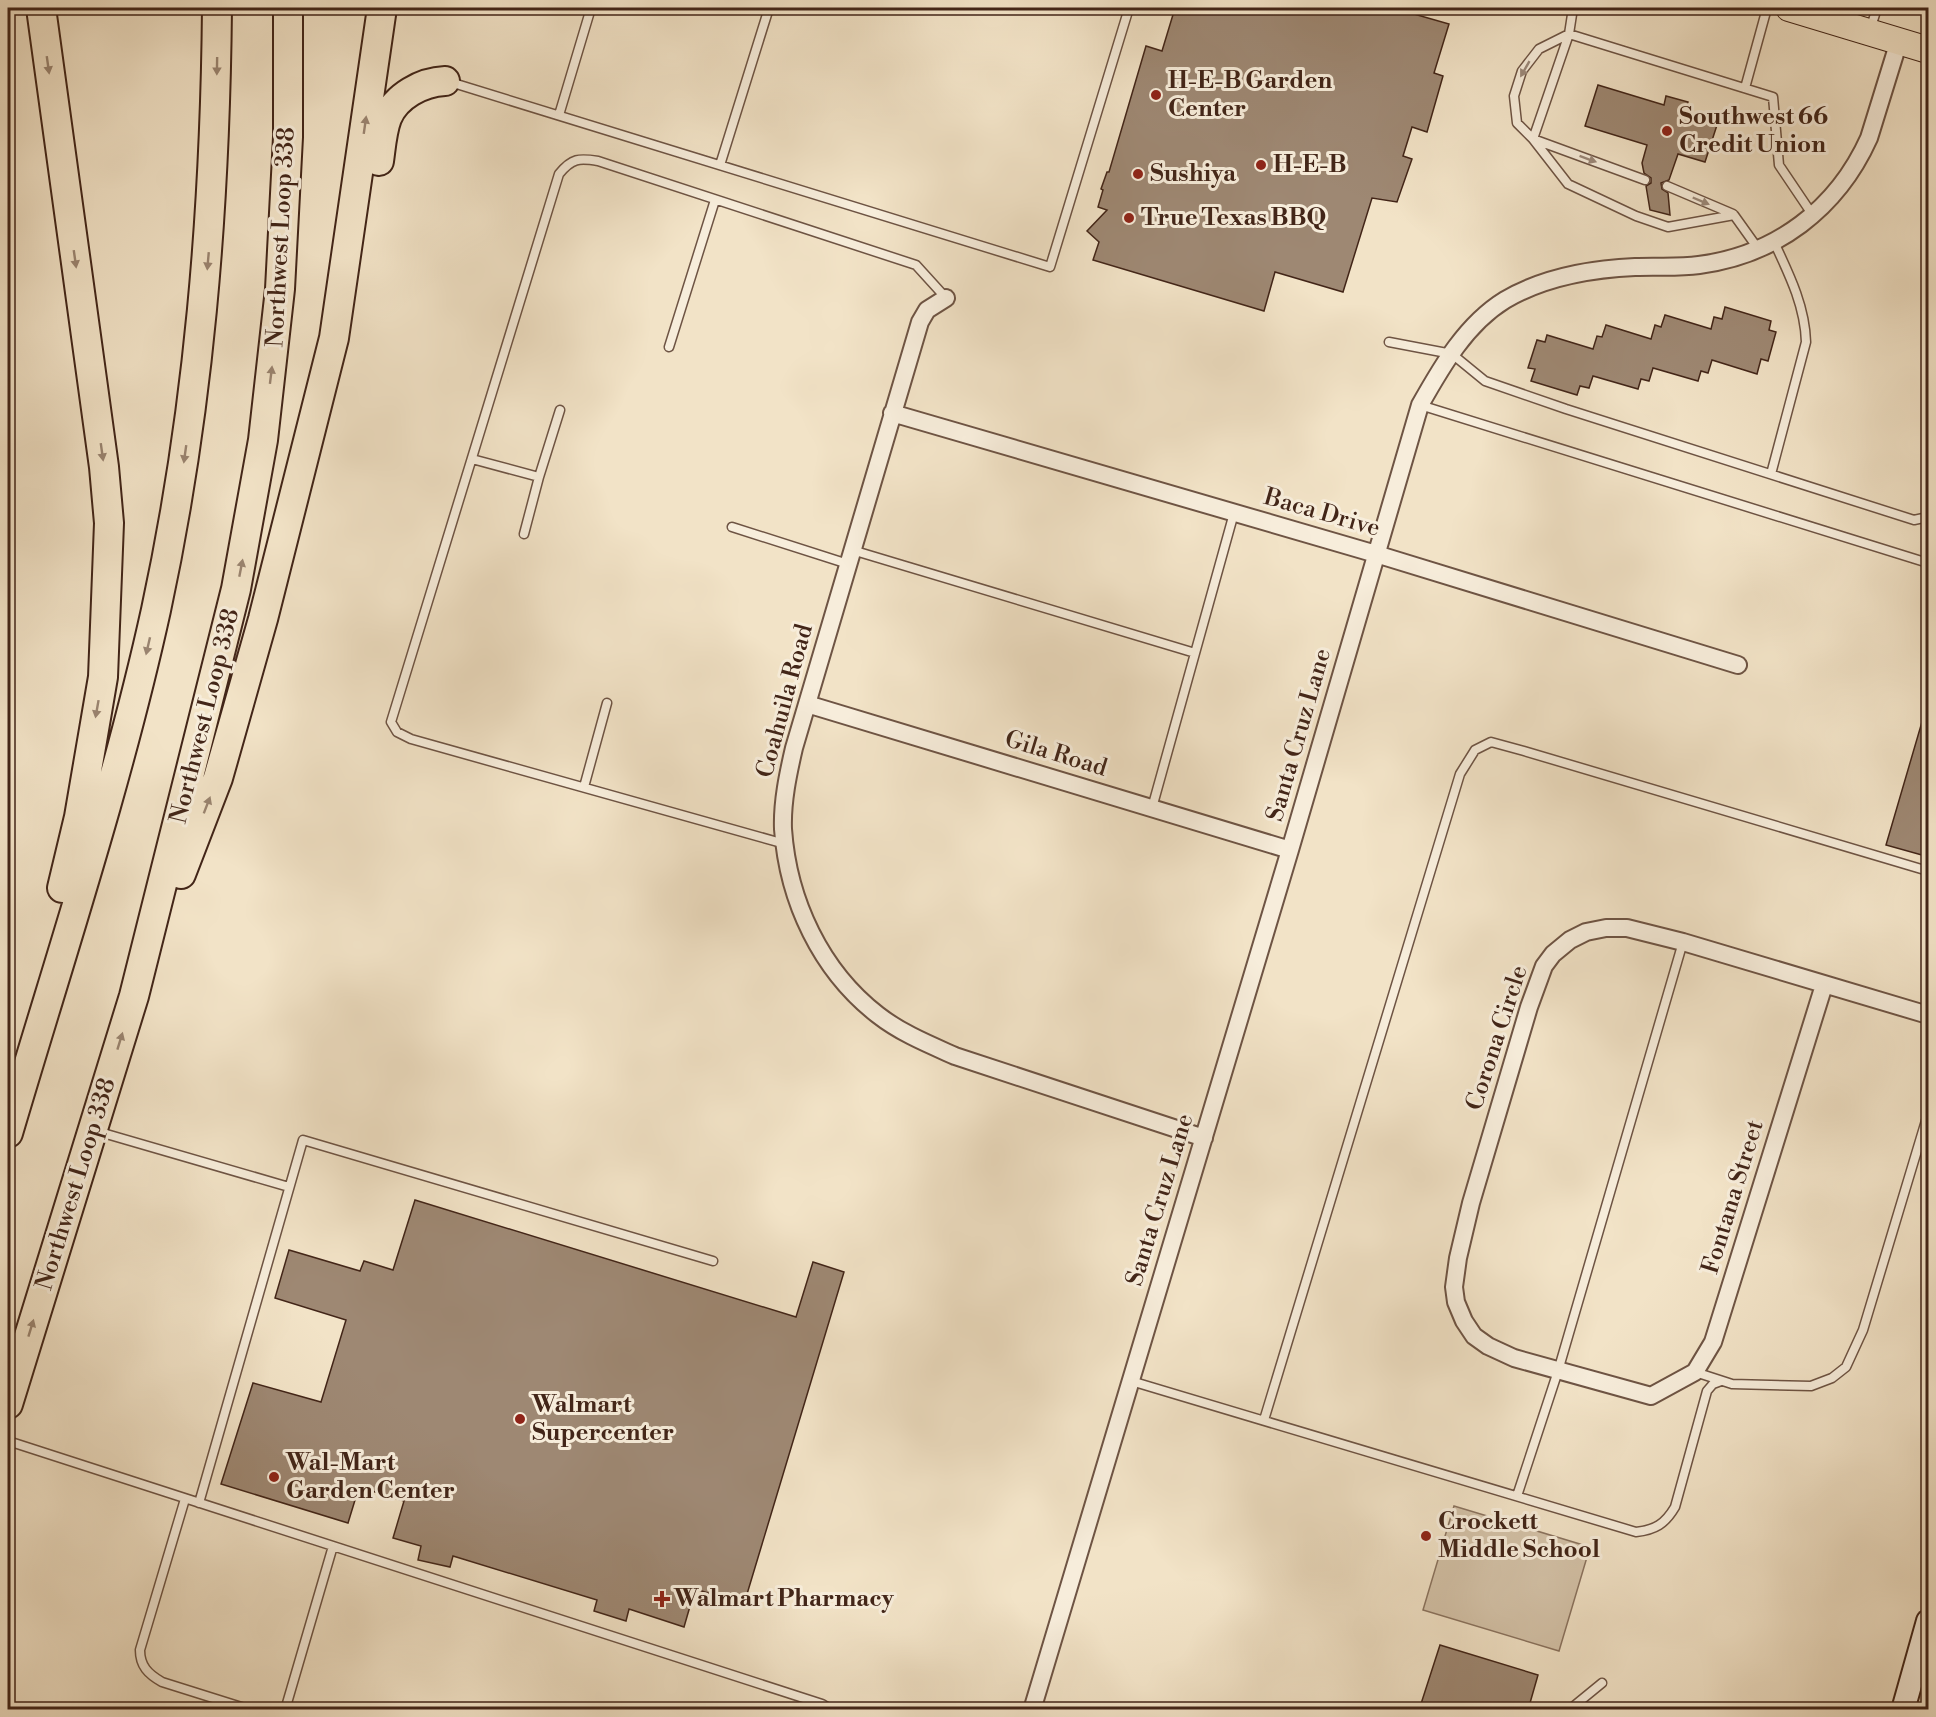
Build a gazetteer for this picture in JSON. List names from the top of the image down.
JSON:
{
  "streets": {
    "highway": ["Northwest Loop 338"],
    "street": [
      "Baca Drive",
      "Coahuila Road",
      "Santa Cruz Lane",
      "Gila Road",
      "Corona Circle",
      "Fontana Street"
    ]
  },
  "crossings": [
    ["Baca Drive", "Coahuila Road"],
    ["Baca Drive", "Santa Cruz Lane"],
    ["Coahuila Road", "Santa Cruz Lane"],
    ["Coahuila Road", "Gila Road"],
    ["Santa Cruz Lane", "Gila Road"],
    ["Corona Circle", "Fontana Street"]
  ],
  "places": {
    "other": [
      "H-E-B Garden Center",
      "Southwest 66 Credit Union",
      "H-E-B",
      "Sushiya",
      "True Texas BBQ",
      "Walmart Supercenter",
      "Wal-Mart Garden Center",
      "Crockett Middle School"
    ],
    "health": ["Walmart Pharmacy"]
  }
}
